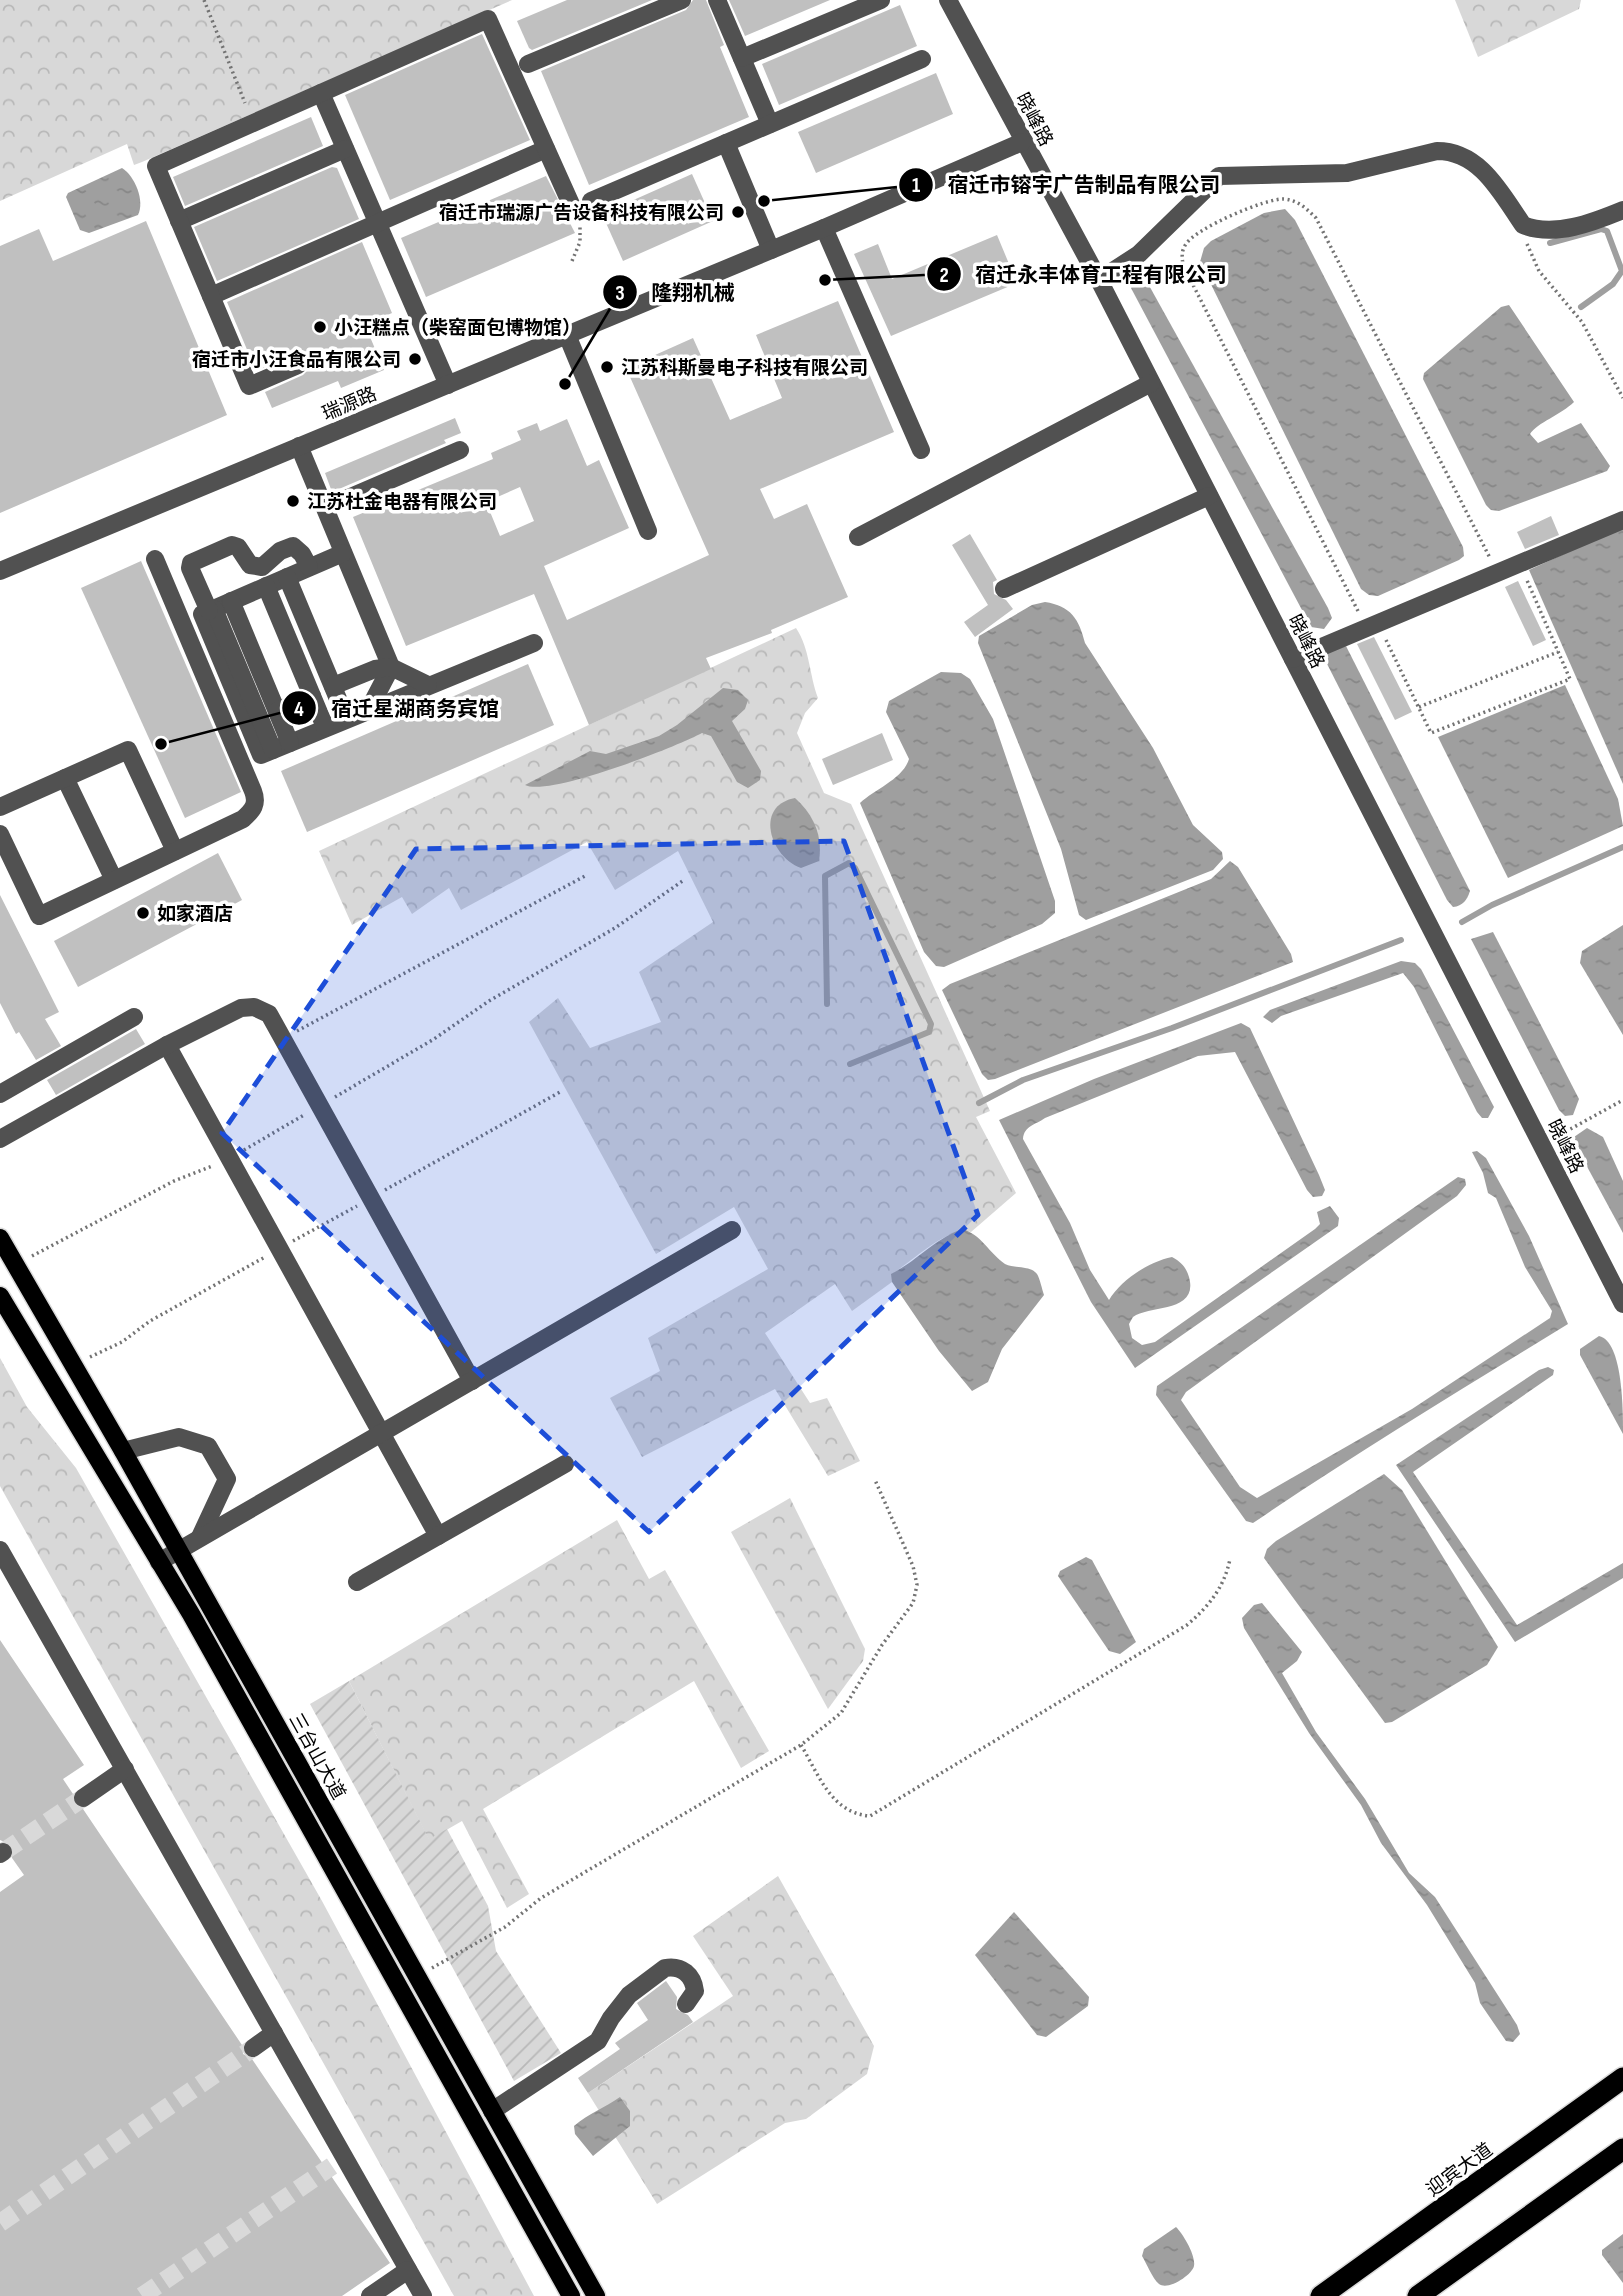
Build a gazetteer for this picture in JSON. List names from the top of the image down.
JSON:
{
  "streets": {
    "highway": ["迎宾大道"],
    "main road": ["三台山大道"],
    "street": ["晓峰路", "瑞源路"]
  },
  "crossings": [
    ["晓峰路", "瑞源路"]
  ],
  "places": [
    "宿迁市镕宇广告制品有限公司",
    "宿迁市瑞源广告设备科技有限公司",
    "宿迁永丰体育工程有限公司",
    "小汪糕点（柴窑面包博物馆）",
    "宿迁市小汪食品有限公司",
    "江苏科斯曼电子科技有限公司",
    "隆翔机械",
    "江苏杜金电器有限公司",
    "宿迁星湖商务宾馆",
    "如家酒店"
  ]
}
